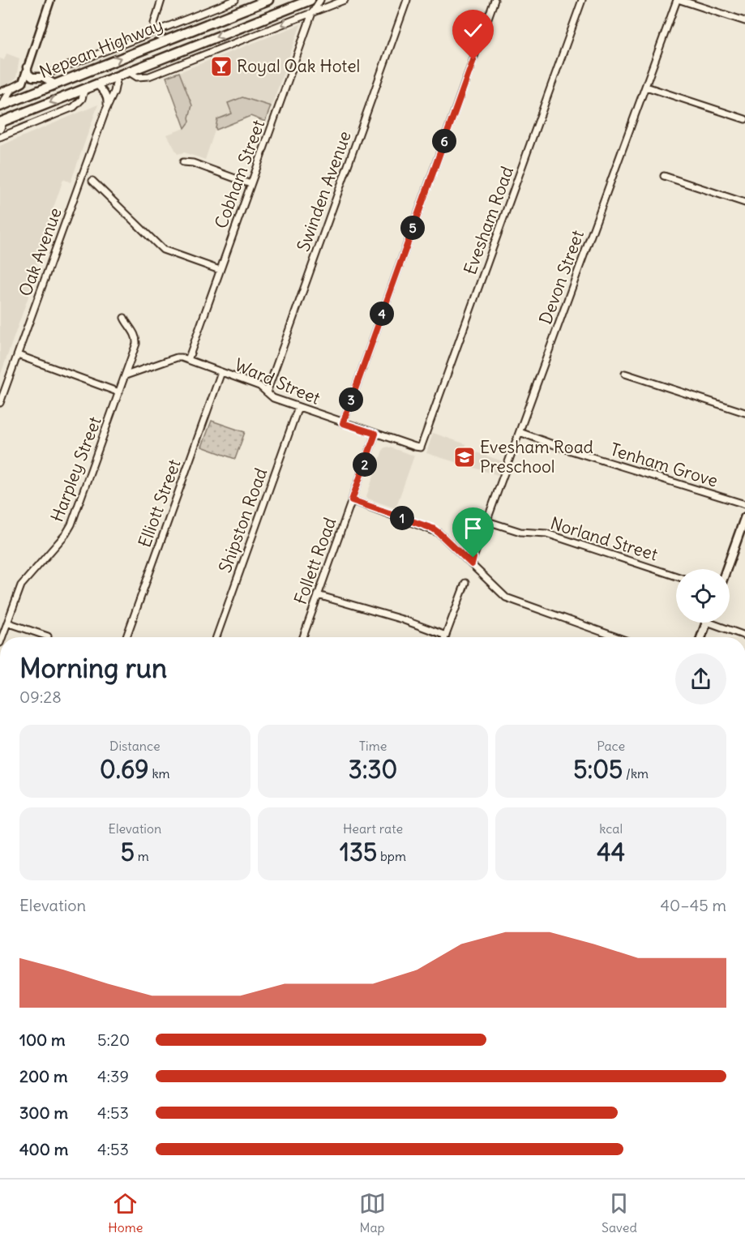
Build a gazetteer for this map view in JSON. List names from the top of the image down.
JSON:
{
  "streets": {
    "main road": ["Nepean Highway"],
    "street": [
      "Cobham Street",
      "Swinden Avenue",
      "Evesham Road",
      "Oak Avenue",
      "Devon Street",
      "Ward Street",
      "Tenham Grove",
      "Harpley Street",
      "Elliott Street",
      "Shipston Road",
      "Norland Street",
      "Follett Road"
    ]
  },
  "crossings": [
    ["Nepean Highway", "Oak Avenue"],
    ["Cobham Street", "Ward Street"],
    ["Swinden Avenue", "Ward Street"],
    ["Evesham Road", "Ward Street"],
    ["Devon Street", "Tenham Grove"],
    ["Devon Street", "Norland Street"],
    ["Ward Street", "Harpley Street"],
    ["Ward Street", "Elliott Street"],
    ["Ward Street", "Shipston Road"],
    ["Ward Street", "Follett Road"]
  ],
  "places": {
    "bar": ["Royal Oak Hotel"],
    "school or university": ["Evesham Road Preschool"]
  },
  "page": {
    "pins": [
      "6",
      "5",
      "4",
      "3",
      "2",
      "1"
    ],
    "heading": ["Morning run", "09:28"],
    "stats": [
      ["Distance", "0.69 km"],
      ["Time", "3:30"],
      ["Pace", "5:05 /km"],
      ["Elevation", "5 m"],
      ["Heart rate", "135 bpm"],
      ["kcal", "44"]
    ],
    "chart": ["Elevation", "40–45 m"],
    "list": [
      {
        "name": "100 m",
        "note": "5:20"
      },
      {
        "name": "200 m",
        "note": "4:39"
      },
      {
        "name": "300 m",
        "note": "4:53"
      },
      {
        "name": "400 m",
        "note": "4:53"
      }
    ],
    "tabs": ["Home", "Map", "Saved"]
  }
}
